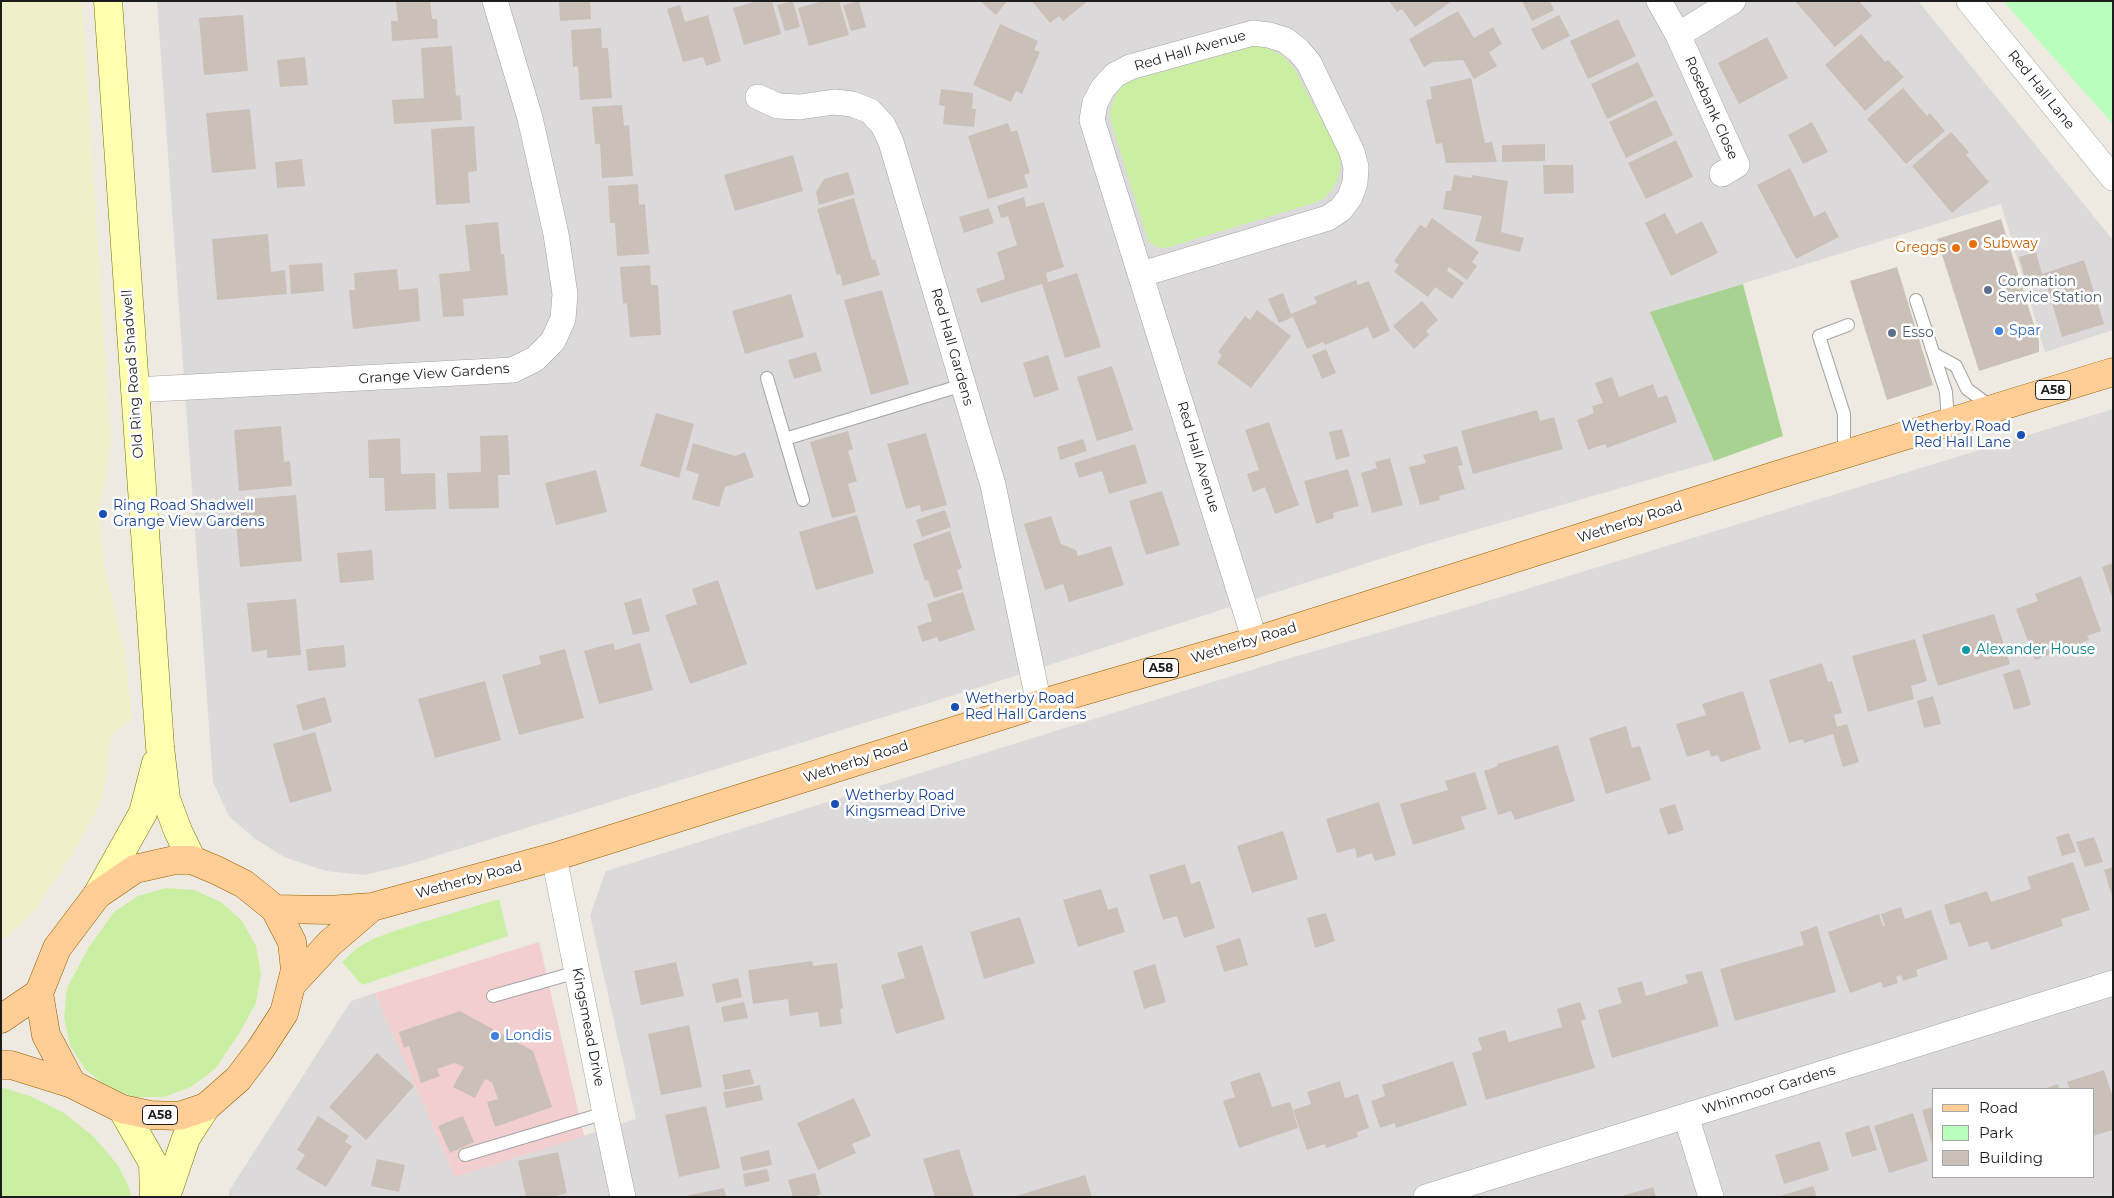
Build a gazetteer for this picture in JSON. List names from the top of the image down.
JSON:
{
  "streets": {
    "main road": ["Old Ring Road Shadwell", "A58", "Wetherby Road"],
    "street": [
      "Red Hall Avenue",
      "Red Hall Lane",
      "Rosebank Close",
      "Red Hall Gardens",
      "Grange View Gardens",
      "Kingsmead Drive",
      "Whinmoor Gardens"
    ]
  },
  "crossings": [
    ["Red Hall Avenue", "Wetherby Road"],
    ["Red Hall Gardens", "Wetherby Road"],
    ["Old Ring Road Shadwell", "Grange View Gardens"],
    ["Old Ring Road Shadwell", "A58"],
    ["A58", "Wetherby Road"],
    ["Wetherby Road", "Kingsmead Drive"]
  ],
  "places": [
    "Subway",
    "Greggs",
    "Coronation Service Station",
    "Spar",
    "Esso",
    "Wetherby Road Red Hall Lane",
    "Ring Road Shadwell Grange View Gardens",
    "Alexander House",
    "Wetherby Road Red Hall Gardens",
    "Wetherby Road Kingsmead Drive",
    "Londis"
  ],
  "legend": ["Road", "Park", "Building"]
}
